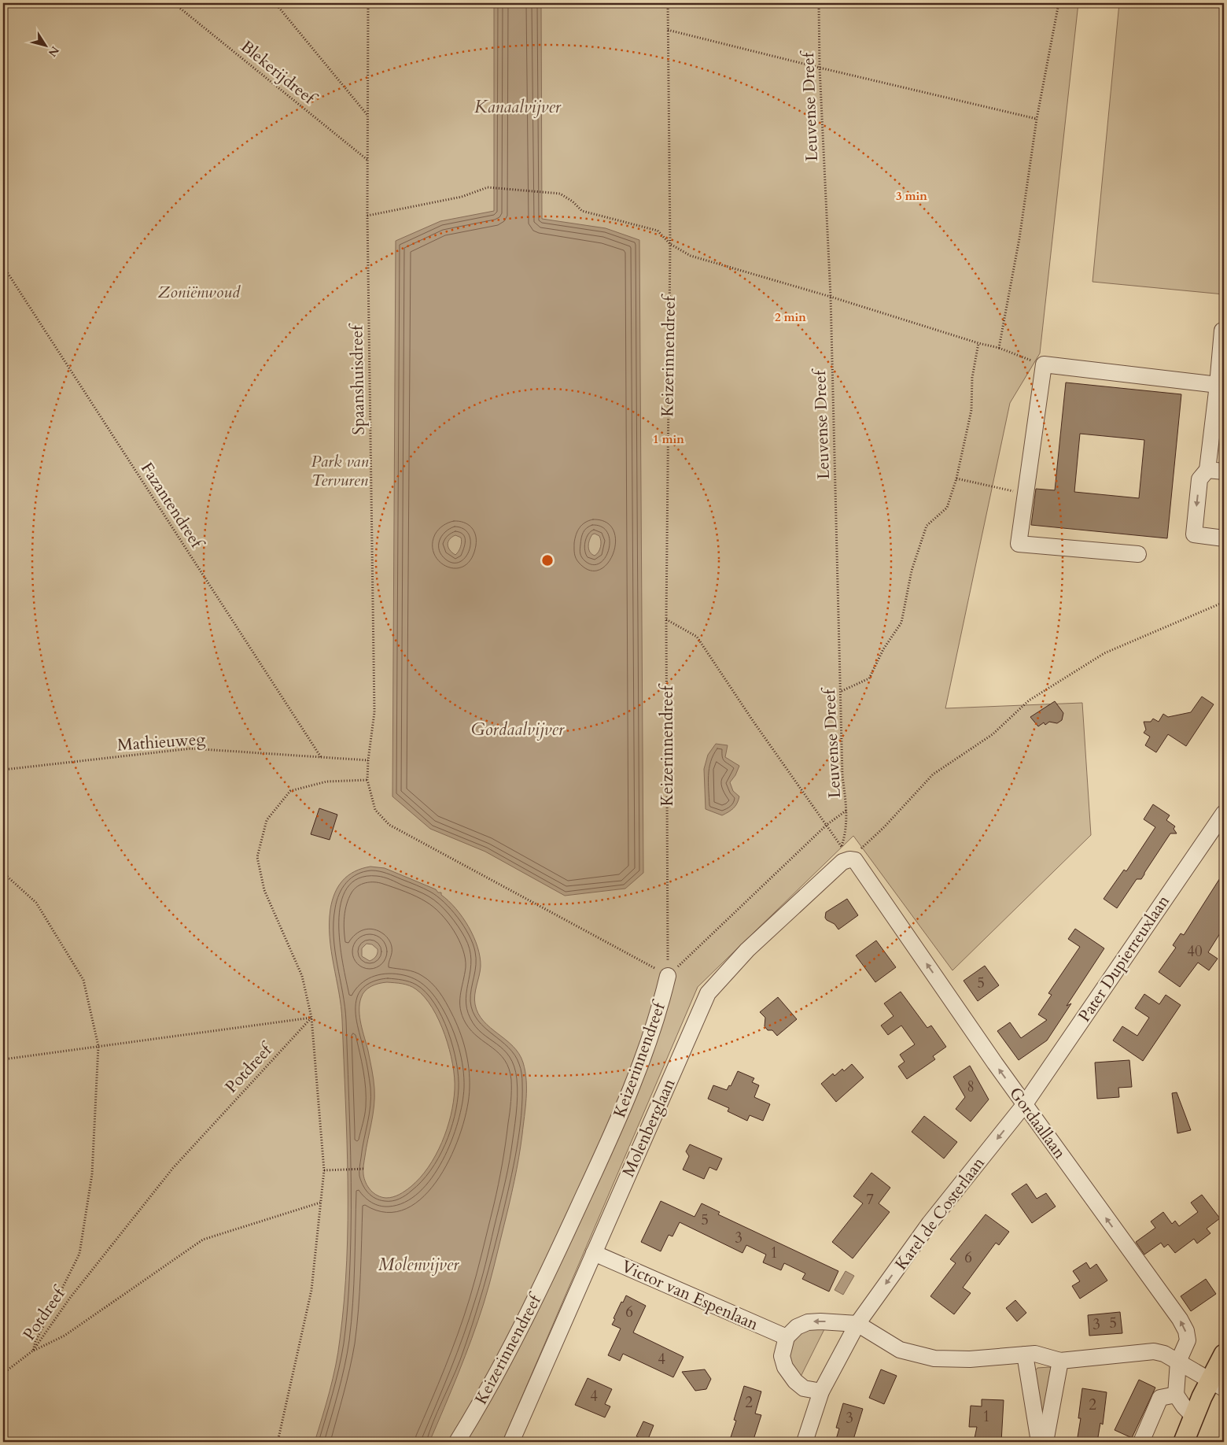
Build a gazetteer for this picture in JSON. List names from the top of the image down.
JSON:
{
  "streets": {
    "street": [
      "Keizerinnendreef",
      "Pater Dupierreuxlaan",
      "Gordaallaan",
      "Molenberglaan",
      "Karel de Costerlaan",
      "Victor van Espenlaan"
    ],
    "path": [
      "Blekerijdreef",
      "Leuvense Dreef",
      "Spaanshuisdreef",
      "Fazantendreef",
      "Mathieuweg",
      "Potdreef"
    ]
  },
  "crossings": [
    ["Blekerijdreef", "Spaanshuisdreef"],
    ["Leuvense Dreef", "Gordaallaan"],
    ["Leuvense Dreef", "Molenberglaan"],
    ["Keizerinnendreef", "Spaanshuisdreef"],
    ["Spaanshuisdreef", "Mathieuweg"],
    ["Fazantendreef", "Mathieuweg"],
    ["Pater Dupierreuxlaan", "Gordaallaan"],
    ["Pater Dupierreuxlaan", "Karel de Costerlaan"],
    ["Gordaallaan", "Molenberglaan"],
    ["Gordaallaan", "Karel de Costerlaan"],
    ["Molenberglaan", "Victor van Espenlaan"]
  ],
  "one_way": ["Gordaallaan", "Karel de Costerlaan"],
  "water": ["Kanaalvijver", "Gordaalvijver", "Molenvijver"],
  "parks": ["Zoniënwoud", "Park van Tervuren"],
  "house_numbers": [
    "40",
    "5",
    "8",
    "7",
    "5",
    "3",
    "1",
    "6",
    "6",
    "5",
    "3",
    "4",
    "4",
    "2",
    "2",
    "1",
    "3"
  ],
  "north": "bottom right",
  "rings": ["3 min", "2 min", "1 min"]
}
